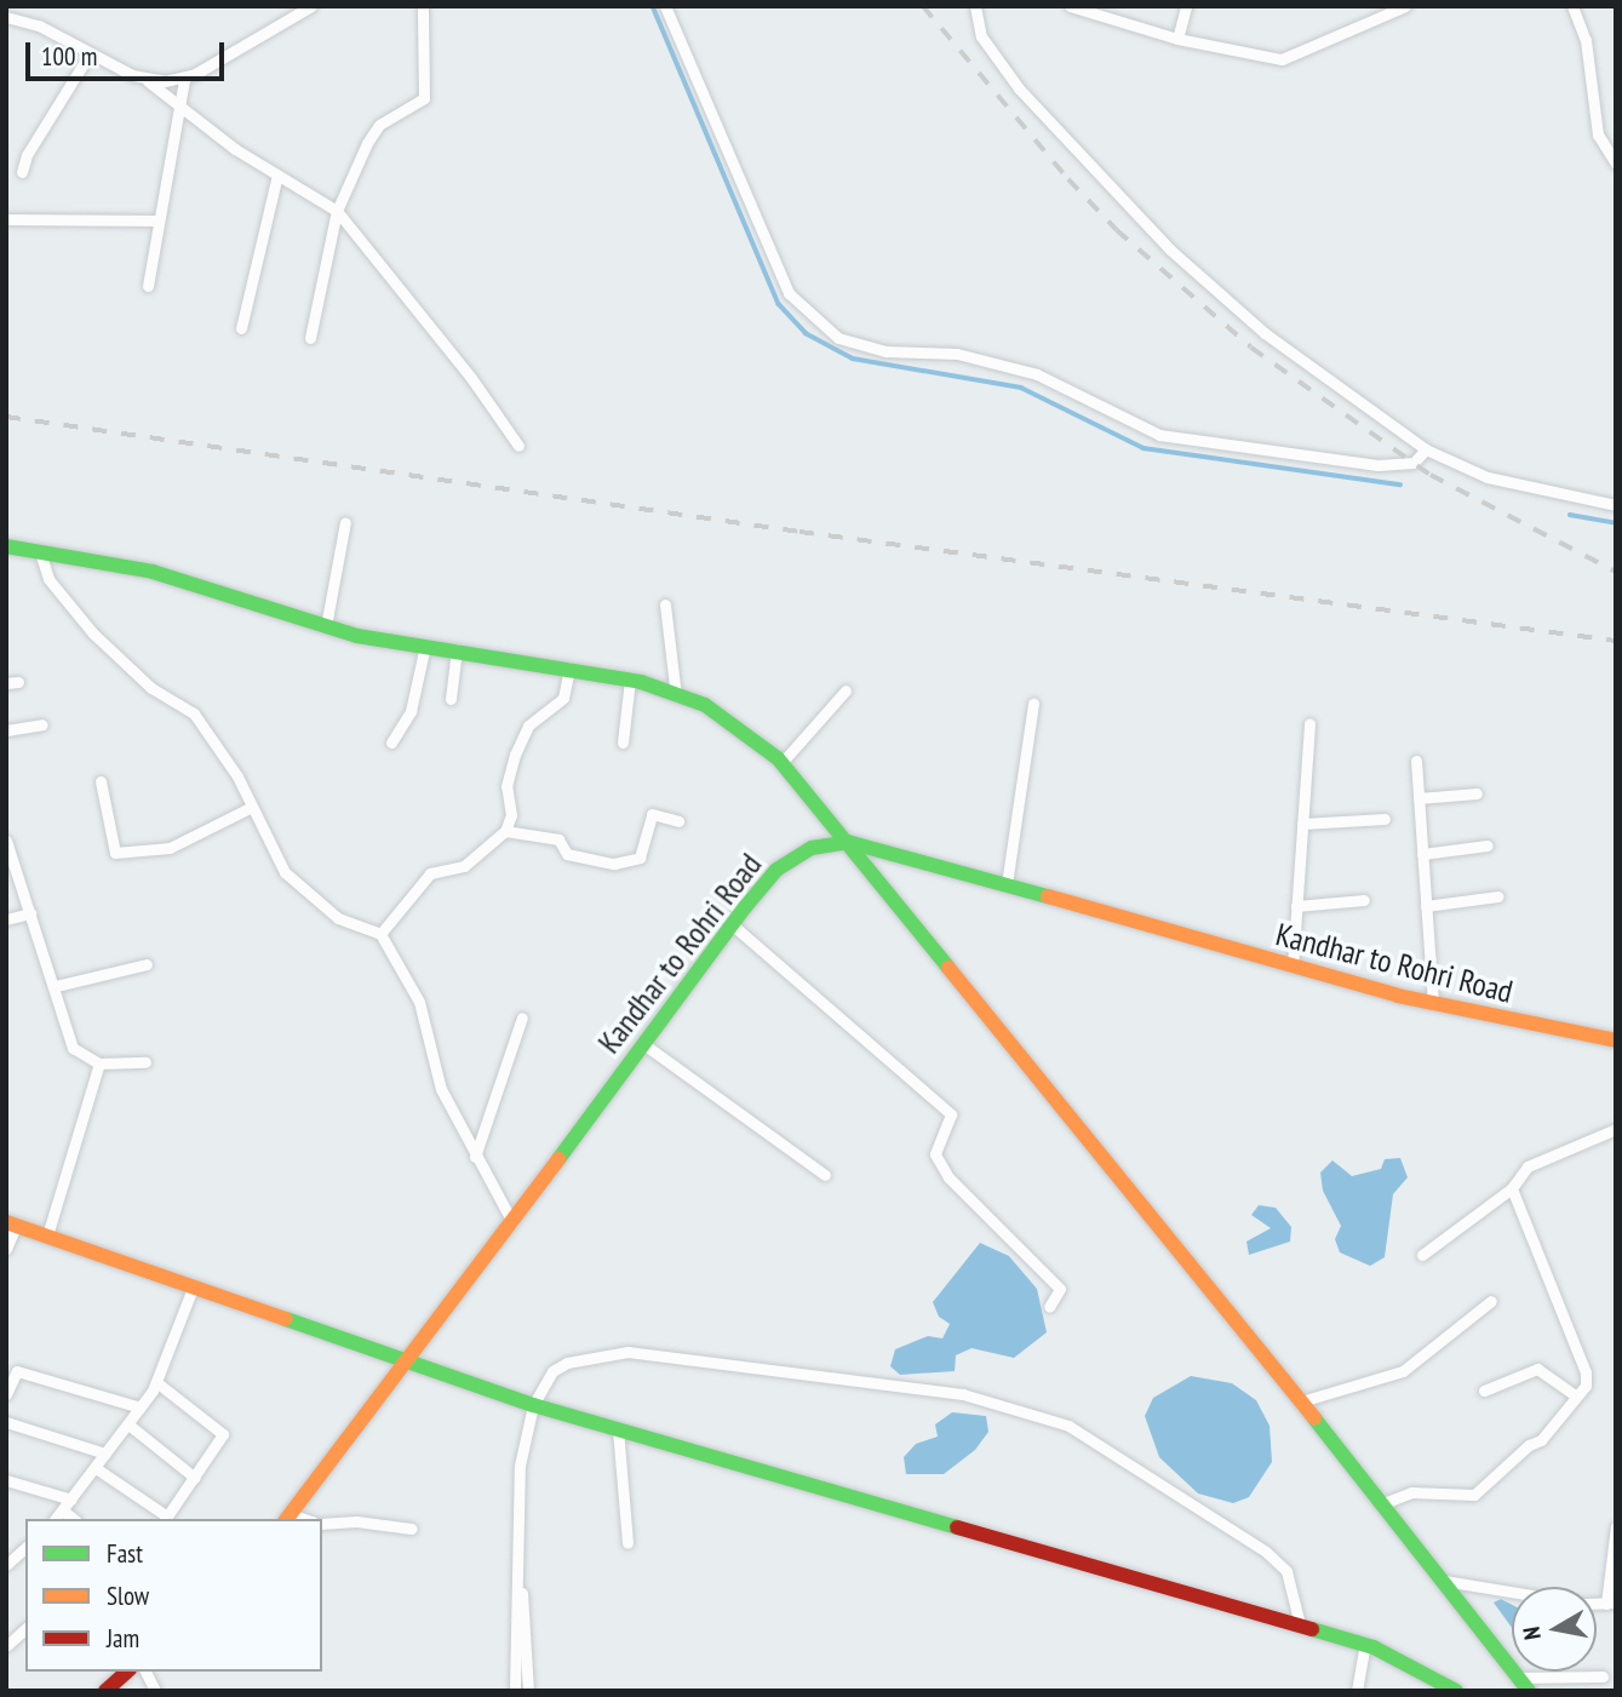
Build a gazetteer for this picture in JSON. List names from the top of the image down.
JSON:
{
  "streets": {
    "street": ["Kandhar to Rohri Road"]
  },
  "legend": ["Fast", "Slow", "Jam"],
  "scale_bar": "100 m",
  "north": "left"
}
